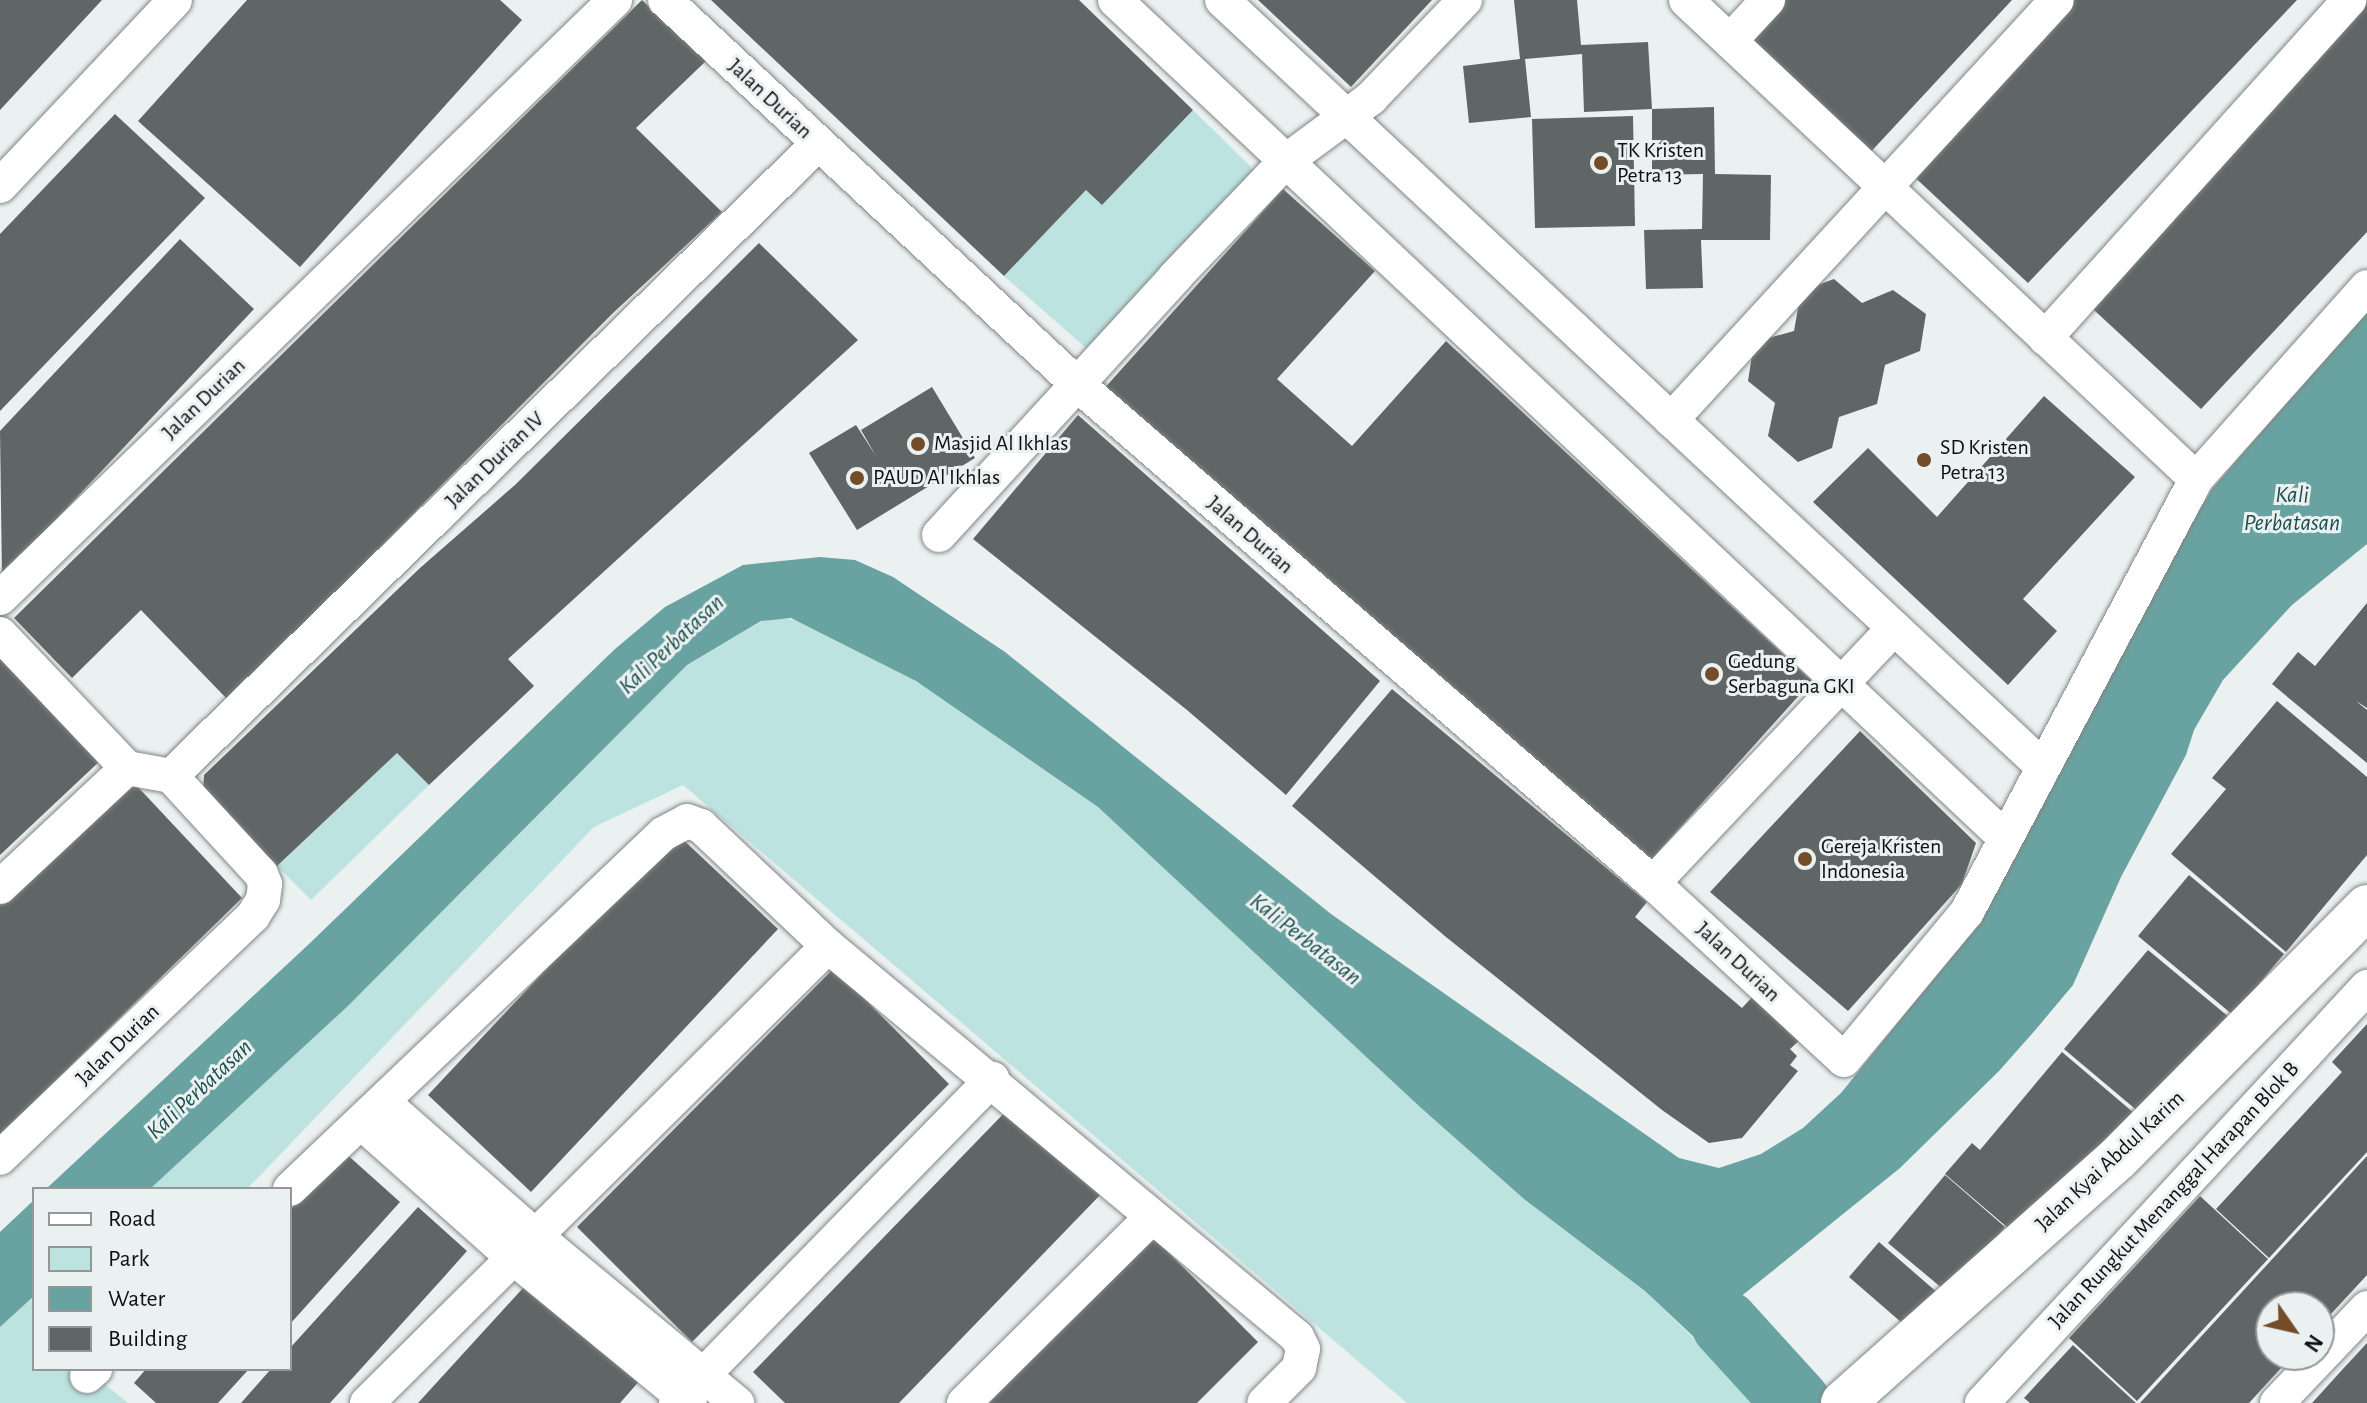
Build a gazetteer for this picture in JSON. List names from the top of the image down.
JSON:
{
  "streets": {
    "street": [
      "Jalan Durian",
      "Jalan Durian IV",
      "Jalan Kyai Abdul Karim",
      "Jalan Rungkut Menanggal Harapan Blok B"
    ]
  },
  "crossings": [
    ["Jalan Durian", "Jalan Durian IV"]
  ],
  "water": ["Kali Perbatasan"],
  "places": [
    "TK Kristen Petra 13",
    "Masjid Al Ikhlas",
    "SD Kristen Petra 13",
    "PAUD Al Ikhlas",
    "Gedung Serbaguna GKI",
    "Gereja Kristen Indonesia"
  ],
  "legend": [
    "Road",
    "Park",
    "Water",
    "Building"
  ],
  "north": "bottom right"
}
